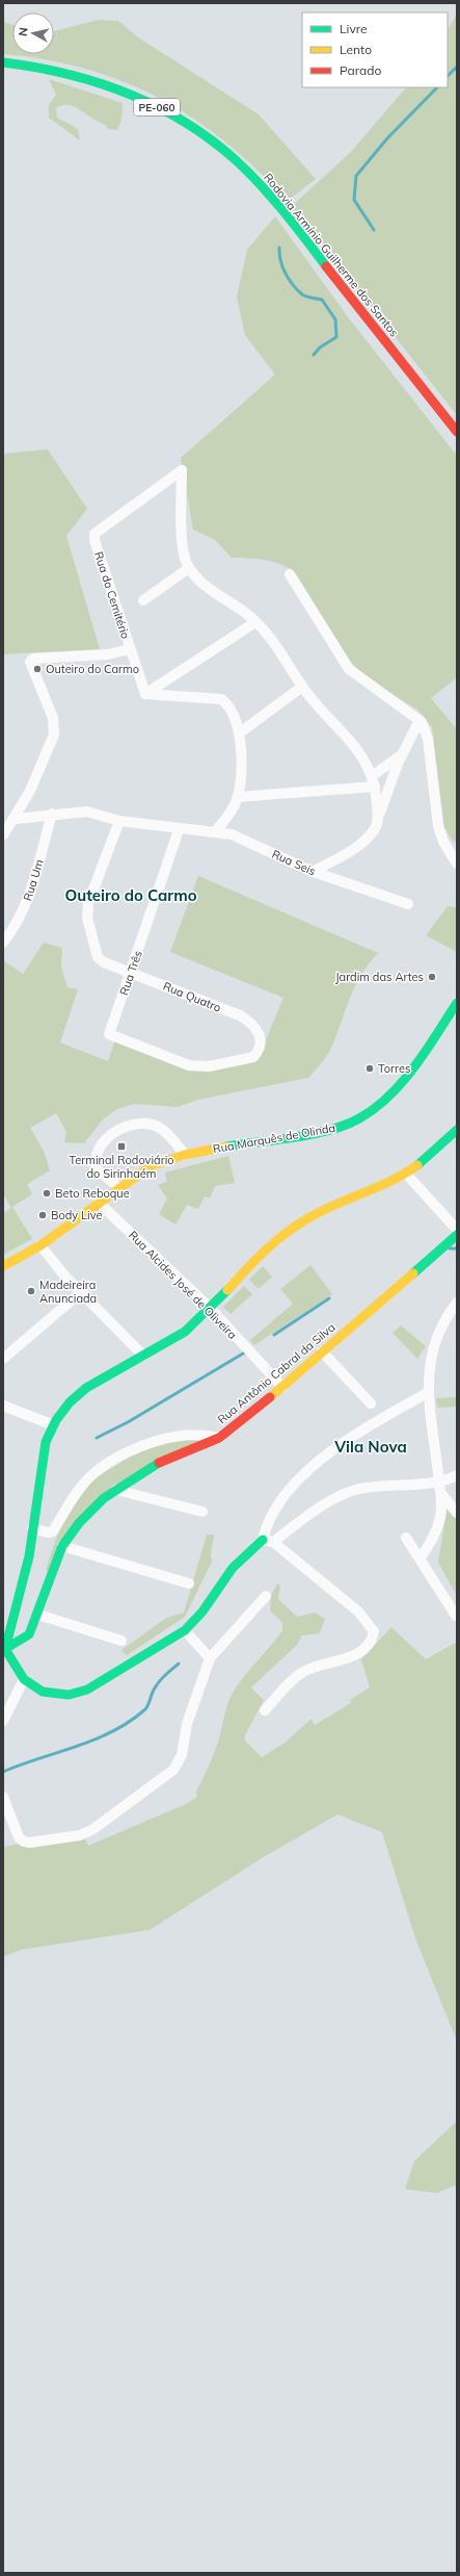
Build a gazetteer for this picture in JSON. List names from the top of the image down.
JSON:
{
  "streets": {
    "street": [
      "PE-060",
      "Rodovia Armínio Guilherme dos Santos",
      "Rua do Cemitério",
      "Rua Seis",
      "Rua Um",
      "Rua Três",
      "Rua Quatro",
      "Rua Marquês de Olinda",
      "Rua Alcides José de Oliveira",
      "Rua Antônio Cabral da Silva"
    ]
  },
  "crossings": [
    ["Rua Seis", "Rua Três"],
    ["Rua Seis", "Rua Quatro"],
    ["Rua Três", "Rua Quatro"],
    ["Rua Marquês de Olinda", "Rua Alcides José de Oliveira"],
    ["Rua Alcides José de Oliveira", "Rua Antônio Cabral da Silva"]
  ],
  "districts": ["Outeiro do Carmo", "Vila Nova"],
  "places": {
    "other": [
      "Outeiro do Carmo",
      "Jardim das Artes",
      "Torres",
      "Beto Reboque",
      "Body Live",
      "Madeireira Anunciada"
    ],
    "transit": ["Terminal Rodoviário do Sirinhaém"]
  },
  "legend": ["Livre", "Lento", "Parado"],
  "north": "left"
}
